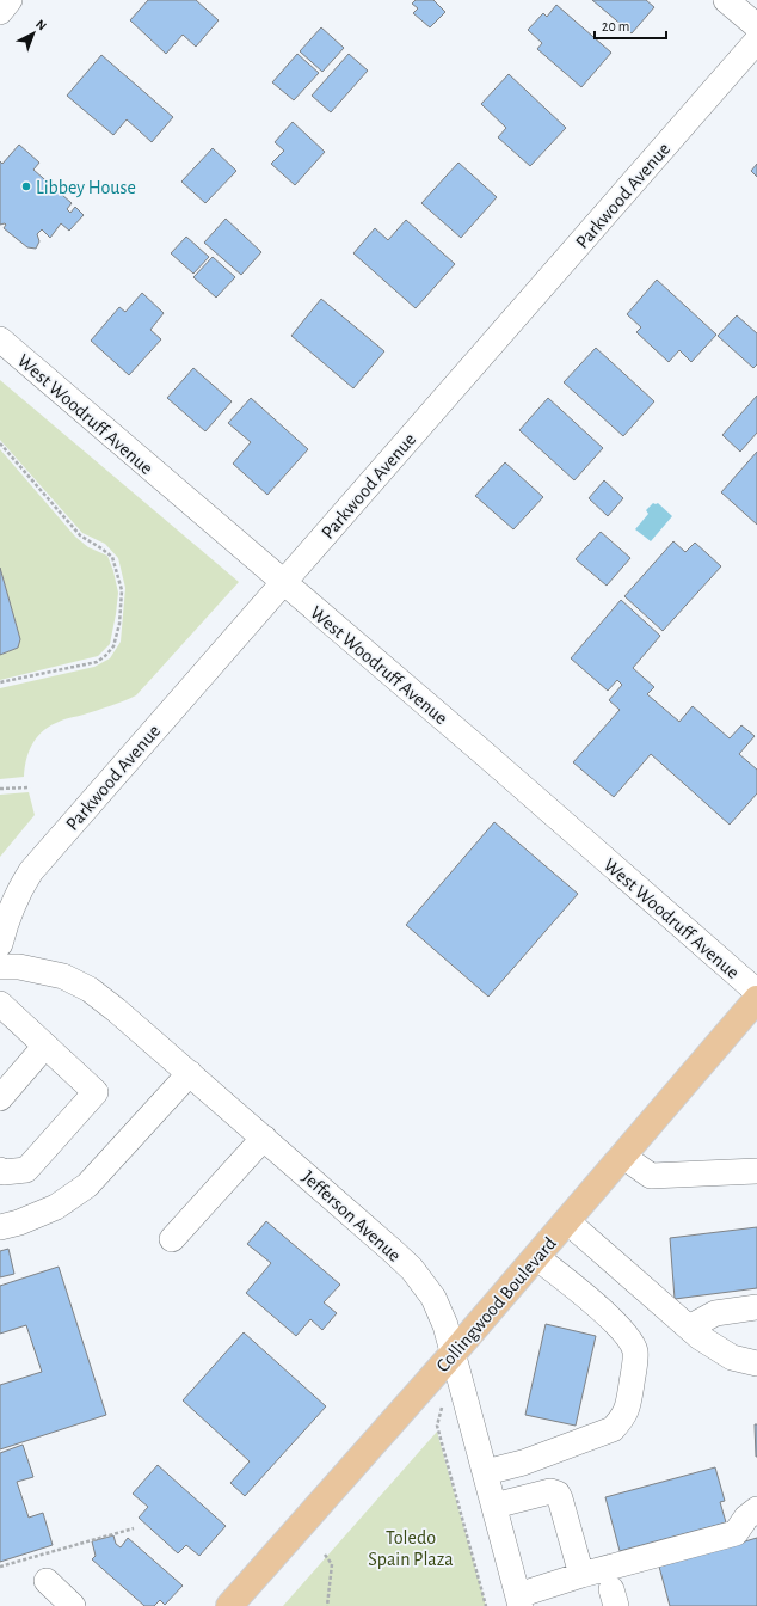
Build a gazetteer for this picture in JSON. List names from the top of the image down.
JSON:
{
  "streets": {
    "main road": ["Collingwood Boulevard"],
    "street": ["Parkwood Avenue", "West Woodruff Avenue", "Jefferson Avenue"]
  },
  "crossings": [
    ["Parkwood Avenue", "West Woodruff Avenue"],
    ["Parkwood Avenue", "Jefferson Avenue"],
    ["Jefferson Avenue", "Collingwood Boulevard"]
  ],
  "parks": ["Toledo Spain Plaza"],
  "places": ["Libbey House"],
  "scale_bar": "20 m",
  "north": "top right"
}
